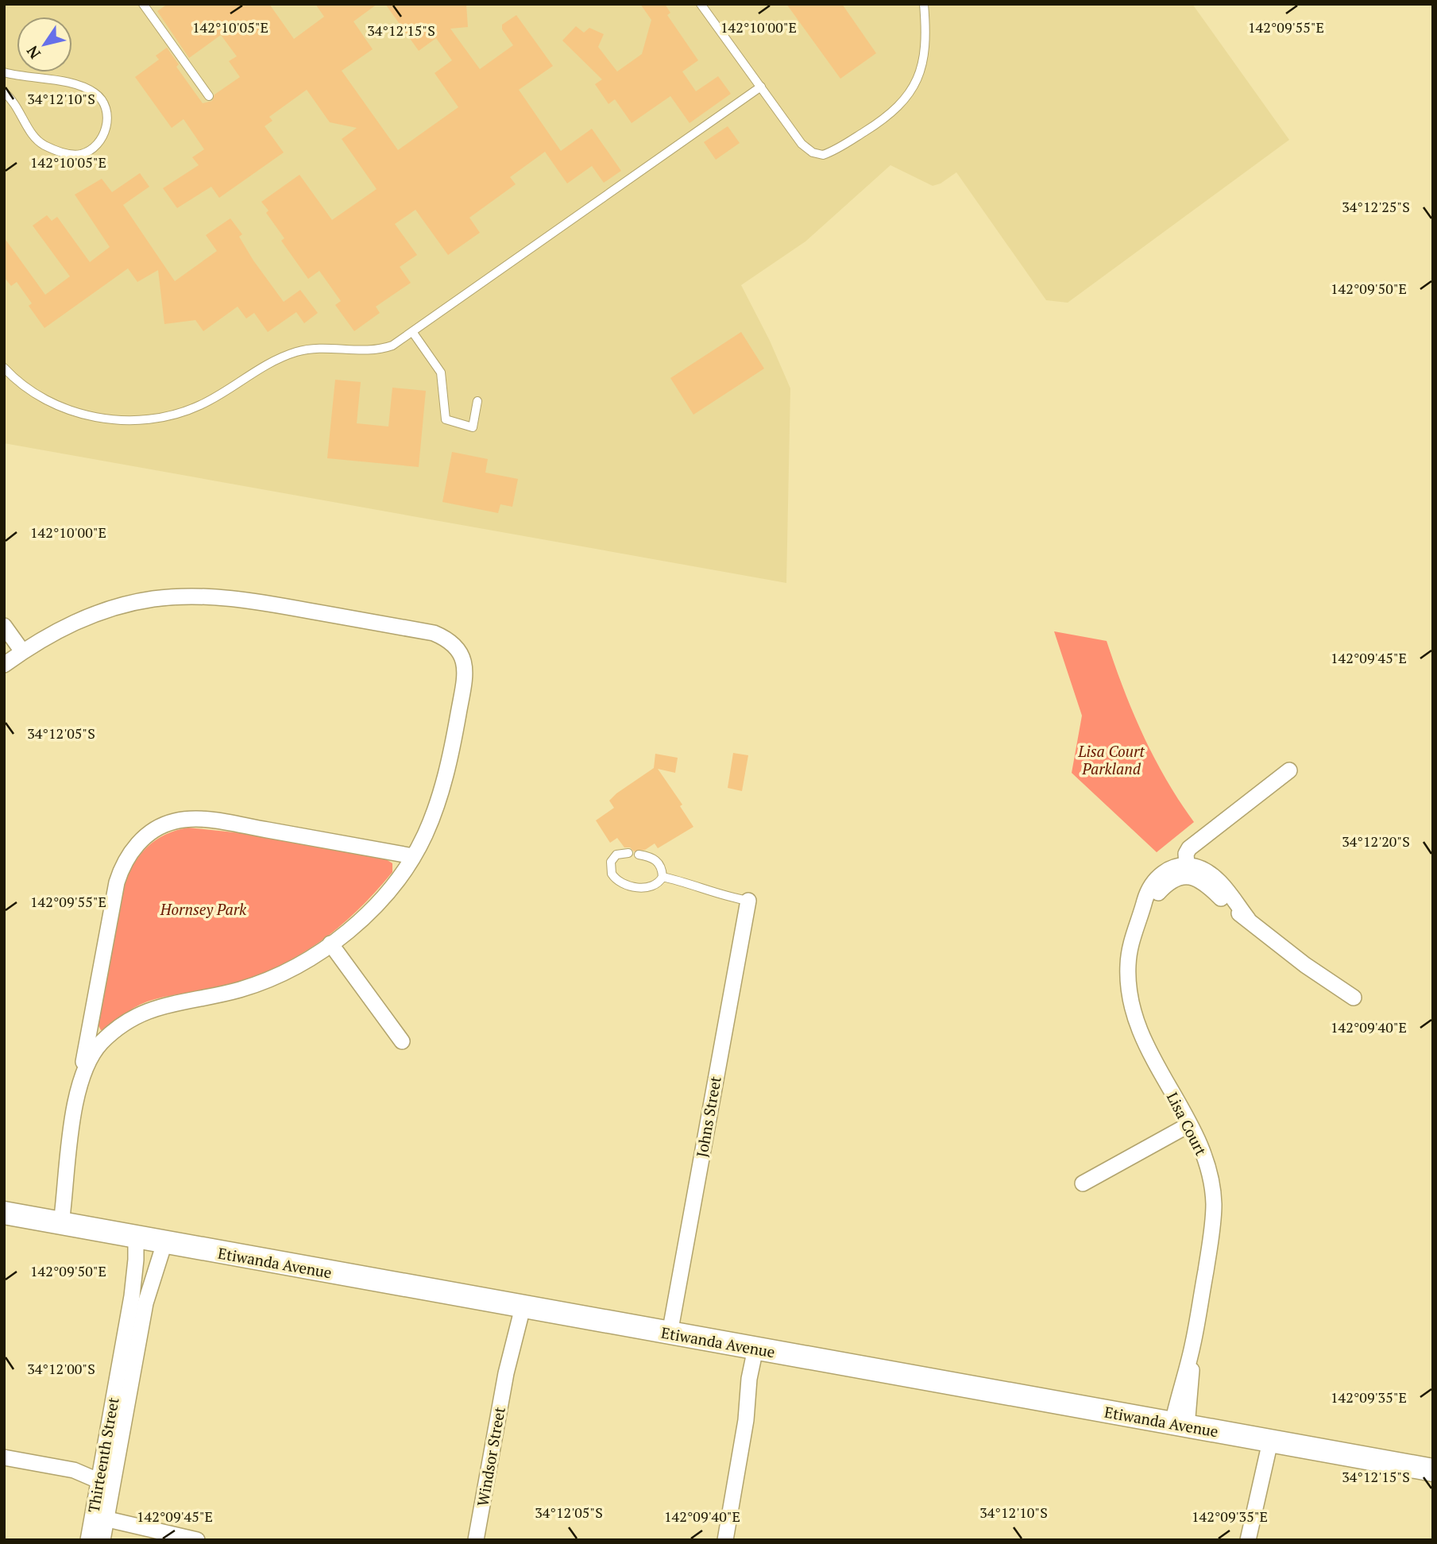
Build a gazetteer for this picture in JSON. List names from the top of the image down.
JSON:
{
  "streets": {
    "street": [
      "Johns Street",
      "Lisa Court",
      "Etiwanda Avenue",
      "Thirteenth Street",
      "Windsor Street"
    ]
  },
  "crossings": [
    ["Johns Street", "Etiwanda Avenue"],
    ["Lisa Court", "Etiwanda Avenue"],
    ["Etiwanda Avenue", "Thirteenth Street"],
    ["Etiwanda Avenue", "Windsor Street"]
  ],
  "parks": ["Lisa Court Parkland", "Hornsey Park"],
  "north": "bottom left",
  "coordinates": [
    "142°10'05\"E",
    "142°10'00\"E",
    "142°09'55\"E",
    "34°12'15\"S",
    "34°12'10\"S",
    "34°12'25\"S",
    "142°09'50\"E",
    "142°09'45\"E",
    "34°12'05\"S",
    "34°12'20\"S",
    "142°09'40\"E",
    "34°12'00\"S",
    "142°09'35\"E"
  ]
}
